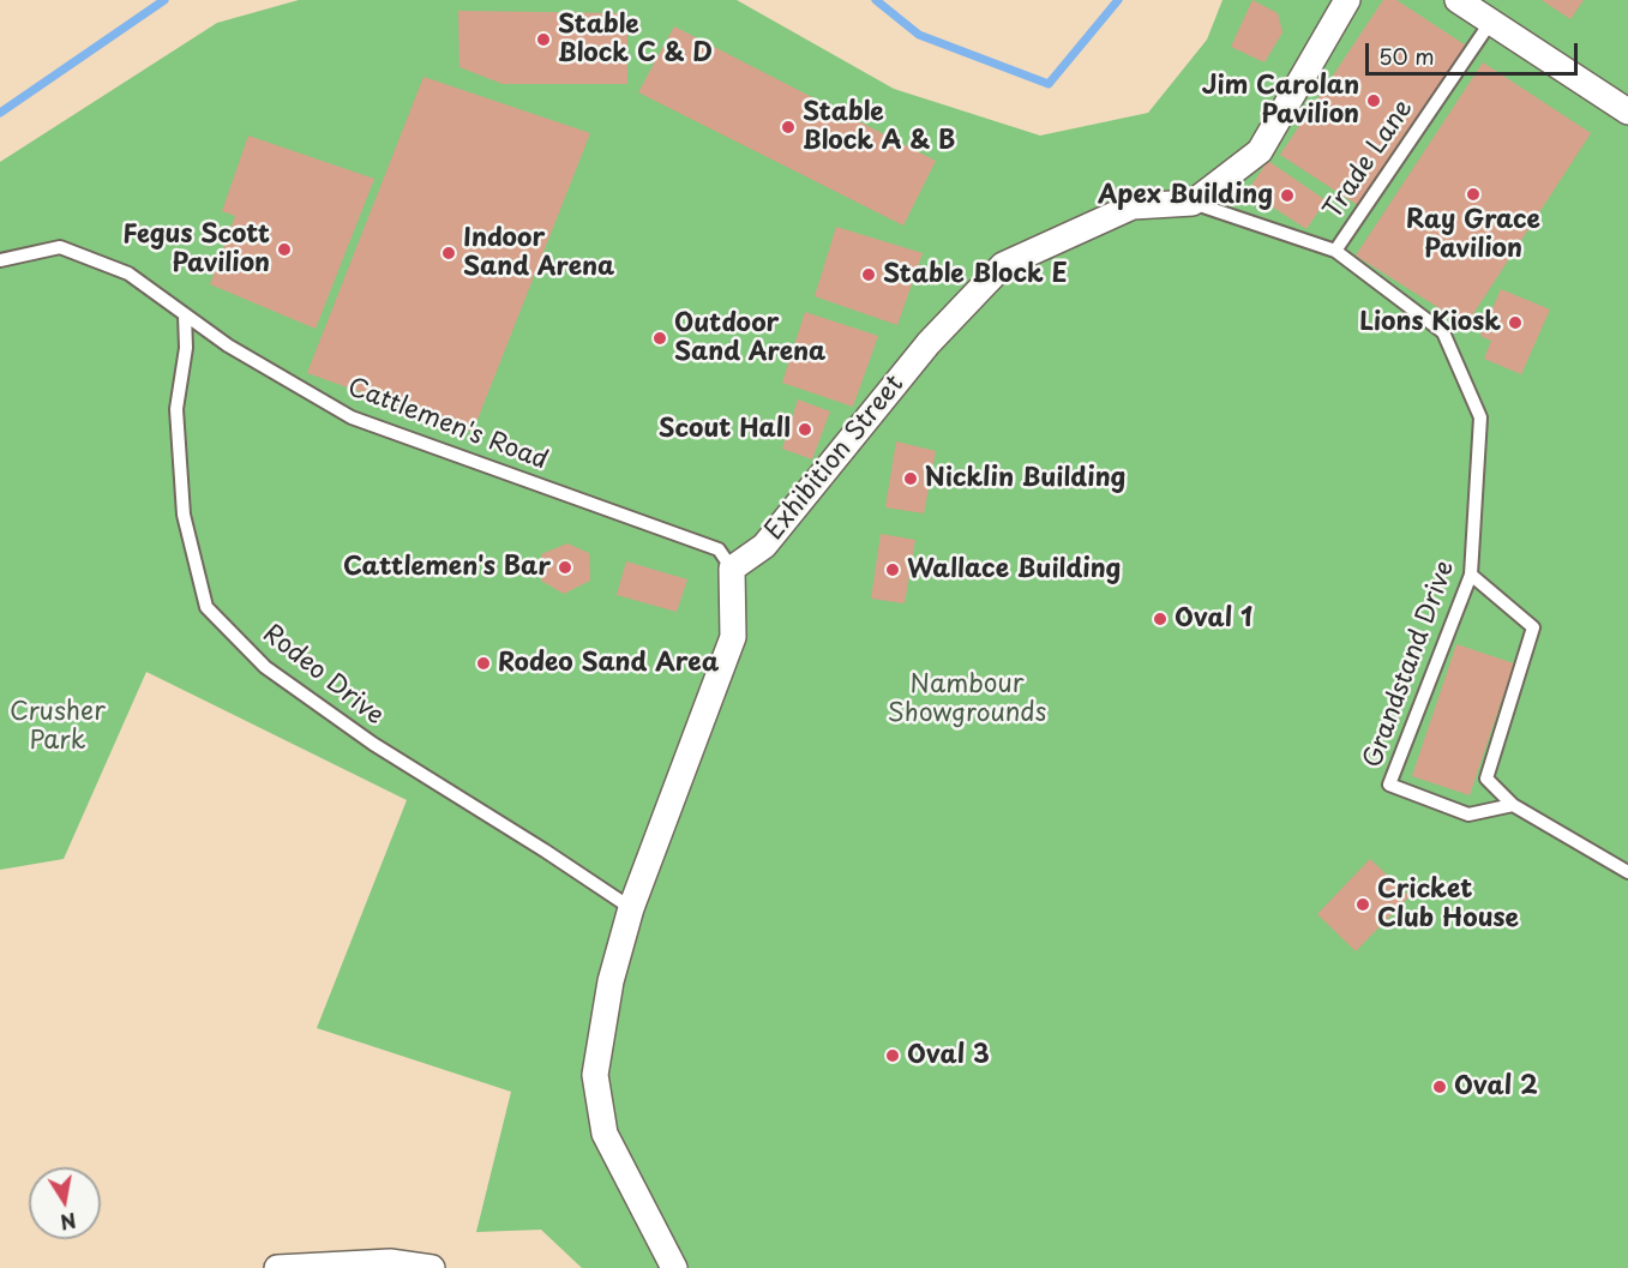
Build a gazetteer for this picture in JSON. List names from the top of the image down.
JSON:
{
  "streets": {
    "street": ["Exhibition Street"],
    "lane": [
      "Trade Lane",
      "Cattlemen's Road",
      "Grandstand Drive",
      "Rodeo Drive"
    ]
  },
  "crossings": [
    ["Trade Lane", "Grandstand Drive"],
    ["Cattlemen's Road", "Exhibition Street"],
    ["Cattlemen's Road", "Rodeo Drive"],
    ["Exhibition Street", "Grandstand Drive"]
  ],
  "parks": ["Nambour Showgrounds", "Crusher Park"],
  "places": [
    "Stable Block C & D",
    "Jim Carolan Pavilion",
    "Stable Block A & B",
    "Ray Grace Pavilion",
    "Apex Building",
    "Fegus Scott Pavilion",
    "Indoor Sand Arena",
    "Stable Block E",
    "Lions Kiosk",
    "Outdoor Sand Arena",
    "Scout Hall",
    "Nicklin Building",
    "Cattlemen's Bar",
    "Wallace Building",
    "Oval 1",
    "Rodeo Sand Area",
    "Cricket Club House",
    "Oval 3",
    "Oval 2"
  ],
  "scale_bar": "50 m",
  "north": "bottom"
}
